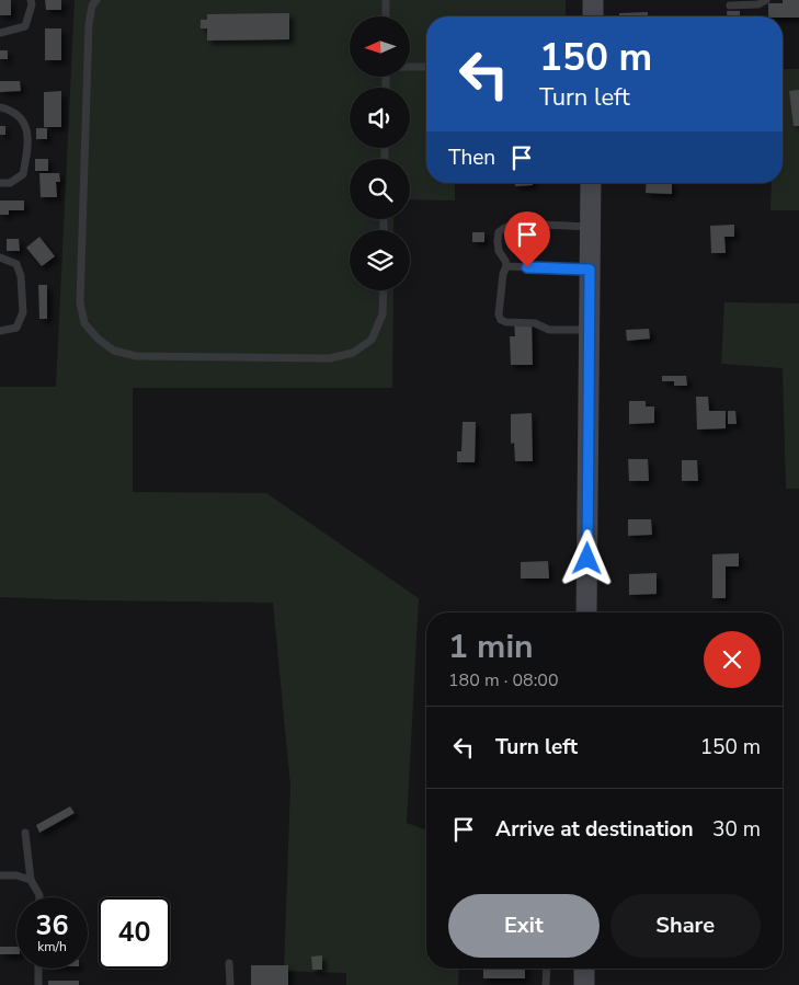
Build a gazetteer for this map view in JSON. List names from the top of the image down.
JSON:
{
  "north": "left",
  "page": {
    "turn": ["150 m", "Turn left"],
    "then": "Then",
    "heading": ["1 min", "180 m · 08:00"],
    "list": [
      {
        "name": "Turn left",
        "value": "150 m"
      },
      {
        "name": "Arrive at destination",
        "value": "30 m"
      }
    ],
    "buttons": ["Exit", "Share"],
    "speed": "36 km/h",
    "limit": "40"
  }
}
